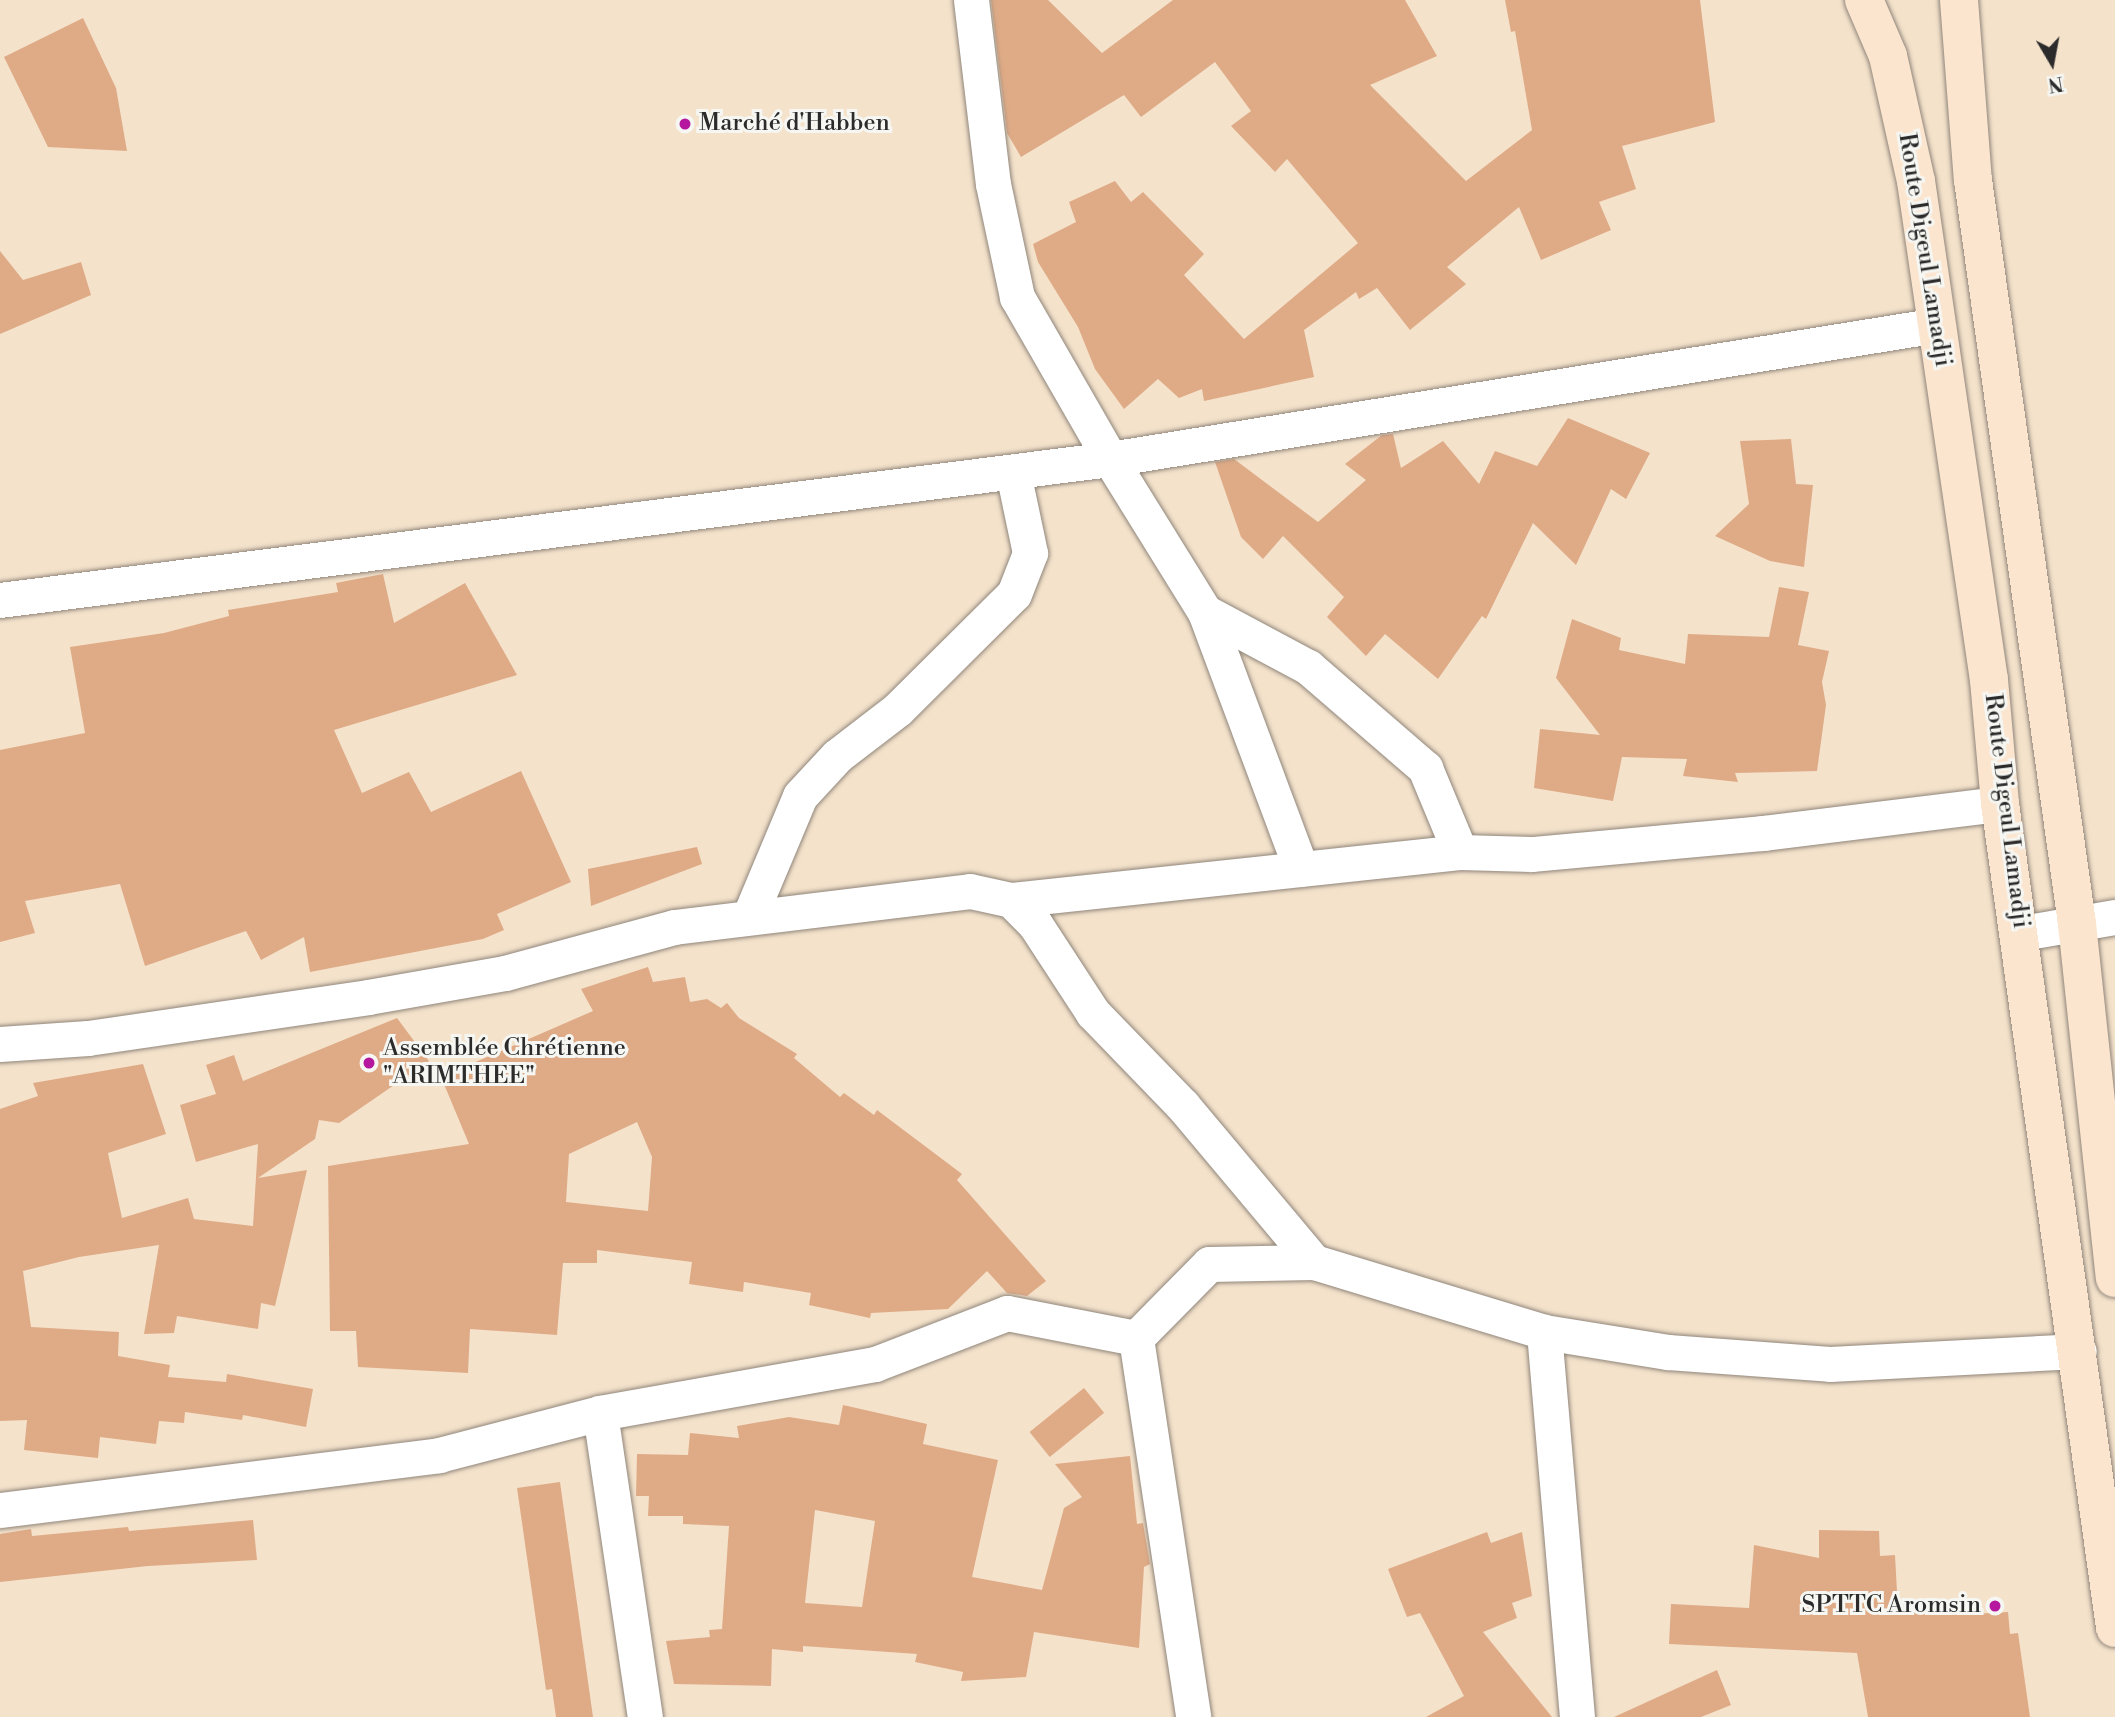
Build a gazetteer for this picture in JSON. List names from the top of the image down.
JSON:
{
  "streets": {
    "main road": ["Route Digeul Lamadji"]
  },
  "places": ["Marché d'Habben", "Assemblée Chrétienne \"ARIMTHEE\"", "SPTTC Aromsin"],
  "north": "bottom"
}
